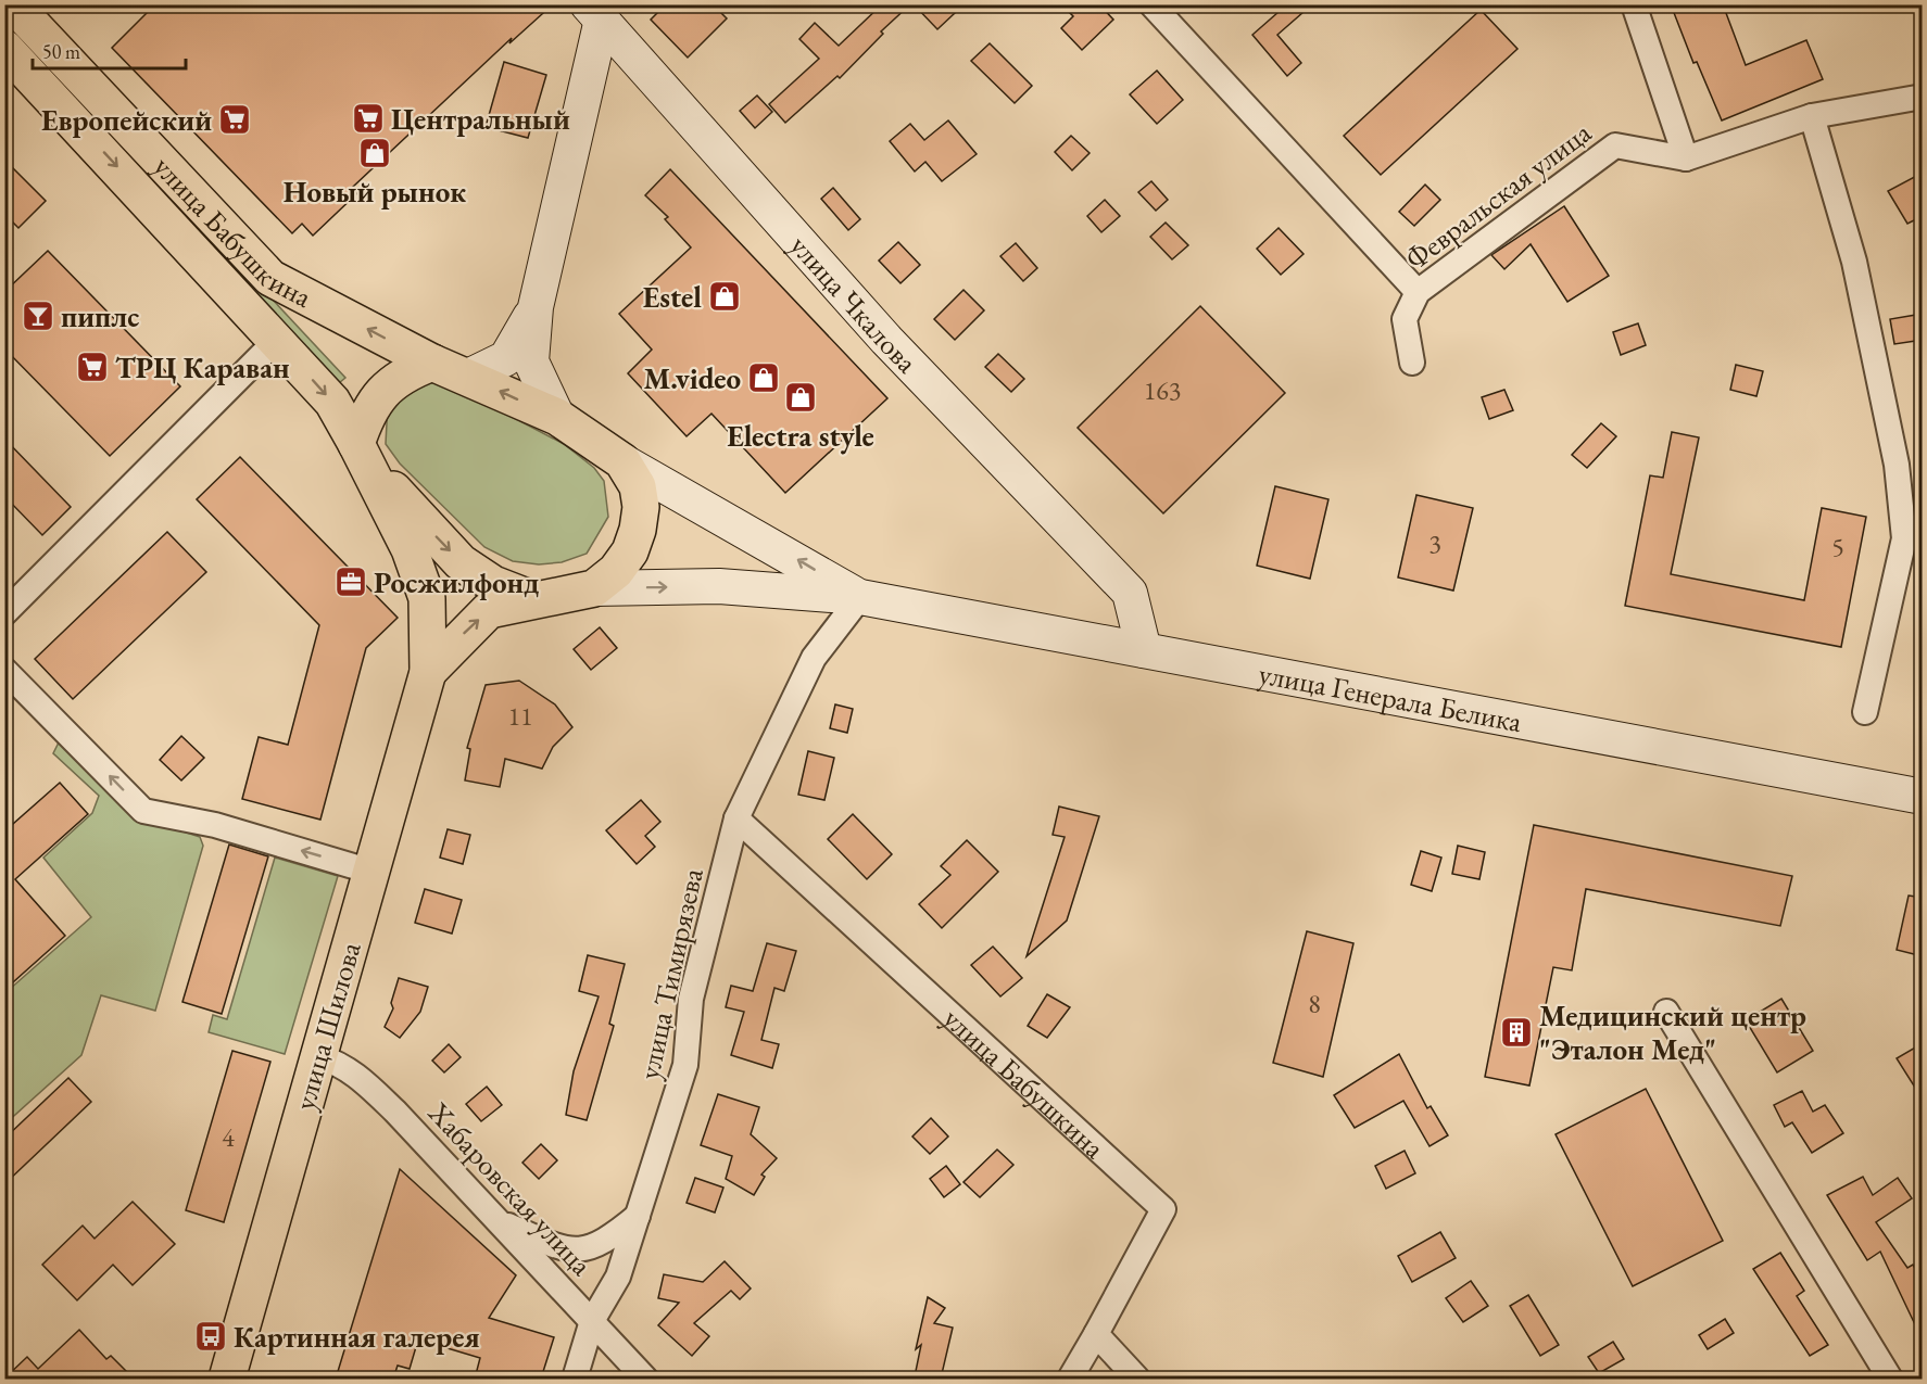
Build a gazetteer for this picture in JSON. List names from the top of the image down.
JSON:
{
  "streets": {
    "main road": [
      "улица Бабушкина",
      "улица Чкалова",
      "улица Генерала Белика",
      "улица Шилова"
    ],
    "street": ["Февральская улица", "улица Тимирязева", "Хабаровская улица"]
  },
  "crossings": [
    ["улица Бабушкина", "улица Тимирязева"],
    ["улица Чкалова", "улица Генерала Белика"],
    ["улица Генерала Белика", "улица Тимирязева"],
    ["улица Тимирязева", "Хабаровская улица"],
    ["улица Шилова", "Хабаровская улица"]
  ],
  "places": {
    "supermarket": ["Центральный", "Европейский", "ТРЦ Караван"],
    "shop": [
      "Новый рынок",
      "Estel",
      "M.video",
      "Electra style"
    ],
    "bar": ["пиплс"],
    "office": ["Росжилфонд"],
    "building": ["Медицинский центр \"Эталон Мед\""],
    "bus stop": ["Картинная галерея"]
  },
  "house_numbers": [
    "163",
    "3",
    "5",
    "11",
    "8",
    "4"
  ],
  "scale_bar": "50 m"
}
